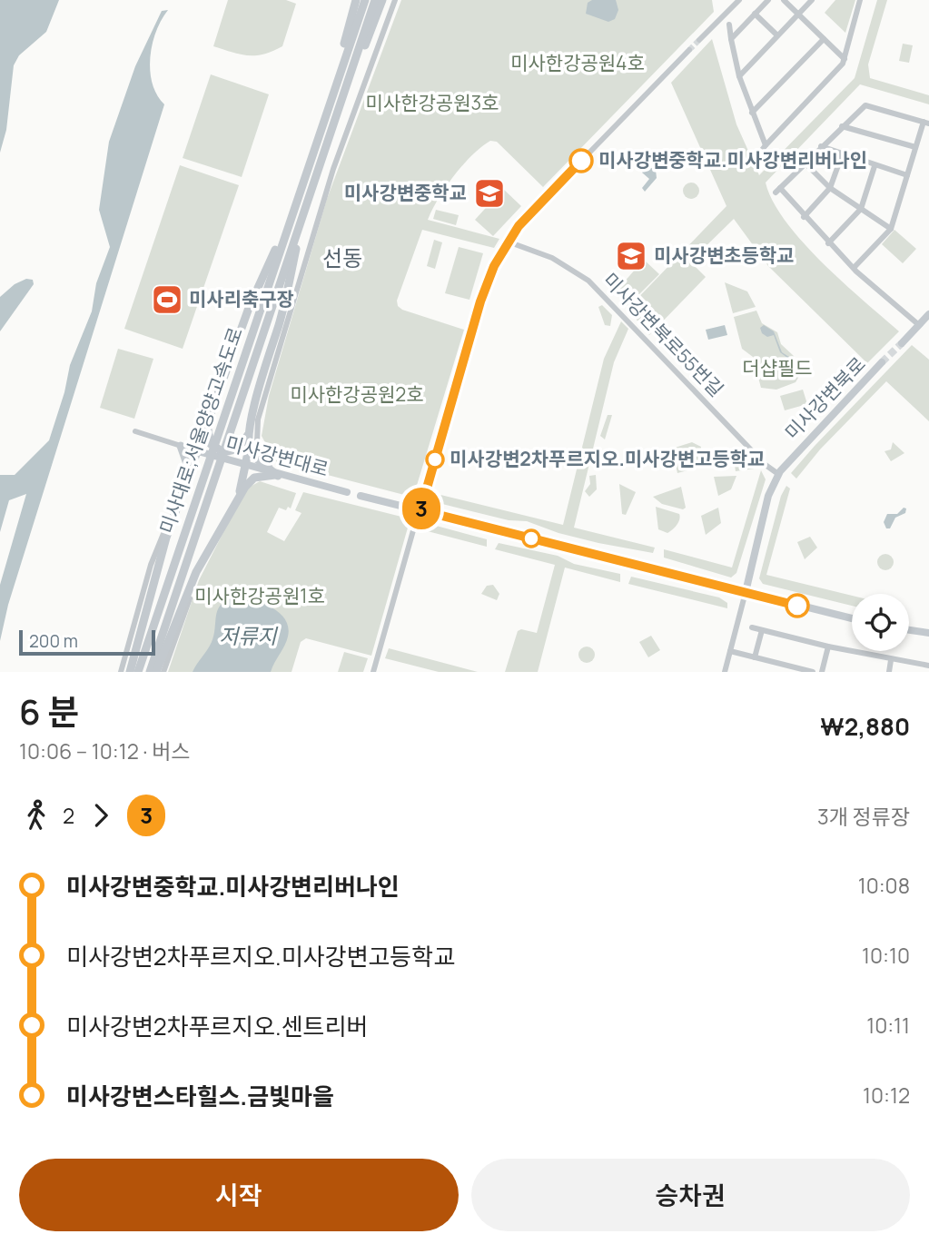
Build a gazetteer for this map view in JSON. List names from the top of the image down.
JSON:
{
  "streets": {
    "highway": ["미사대로;서울양양고속도로"],
    "main road": ["미사강변북로", "미사강변대로"],
    "street": ["미사강변북로55번길"]
  },
  "crossings": [
    ["미사강변북로55번길", "미사강변북로"]
  ],
  "districts": ["선동"],
  "water": ["저류지"],
  "parks": [
    "미사한강공원4호",
    "미사한강공원3호",
    "더샵필드",
    "미사한강공원2호",
    "미사한강공원1호"
  ],
  "places": {
    "other": ["미사강변중학교.미사강변리버나인", "미사강변2차푸르지오.미사강변고등학교"],
    "school or university": ["미사강변중학교", "미사강변초등학교"],
    "sports": ["미사리축구장"]
  },
  "lines": ["bus line 3"],
  "scale_bar": "200 m",
  "page": {
    "on_map": "3",
    "scale": "200 m",
    "heading": ["6 분", "10:06 – 10:12 · 버스", "₩2,880"],
    "legs": ["2", "3", "3개 정류장"],
    "list": [
      {
        "name": "미사강변중학교.미사강변리버나인",
        "value": "10:08"
      },
      {
        "name": "미사강변2차푸르지오.미사강변고등학교",
        "value": "10:10"
      },
      {
        "name": "미사강변2차푸르지오.센트리버",
        "value": "10:11"
      },
      {
        "name": "미사강변스타힐스.금빛마을",
        "value": "10:12"
      }
    ],
    "buttons": ["시작", "승차권"]
  }
}
